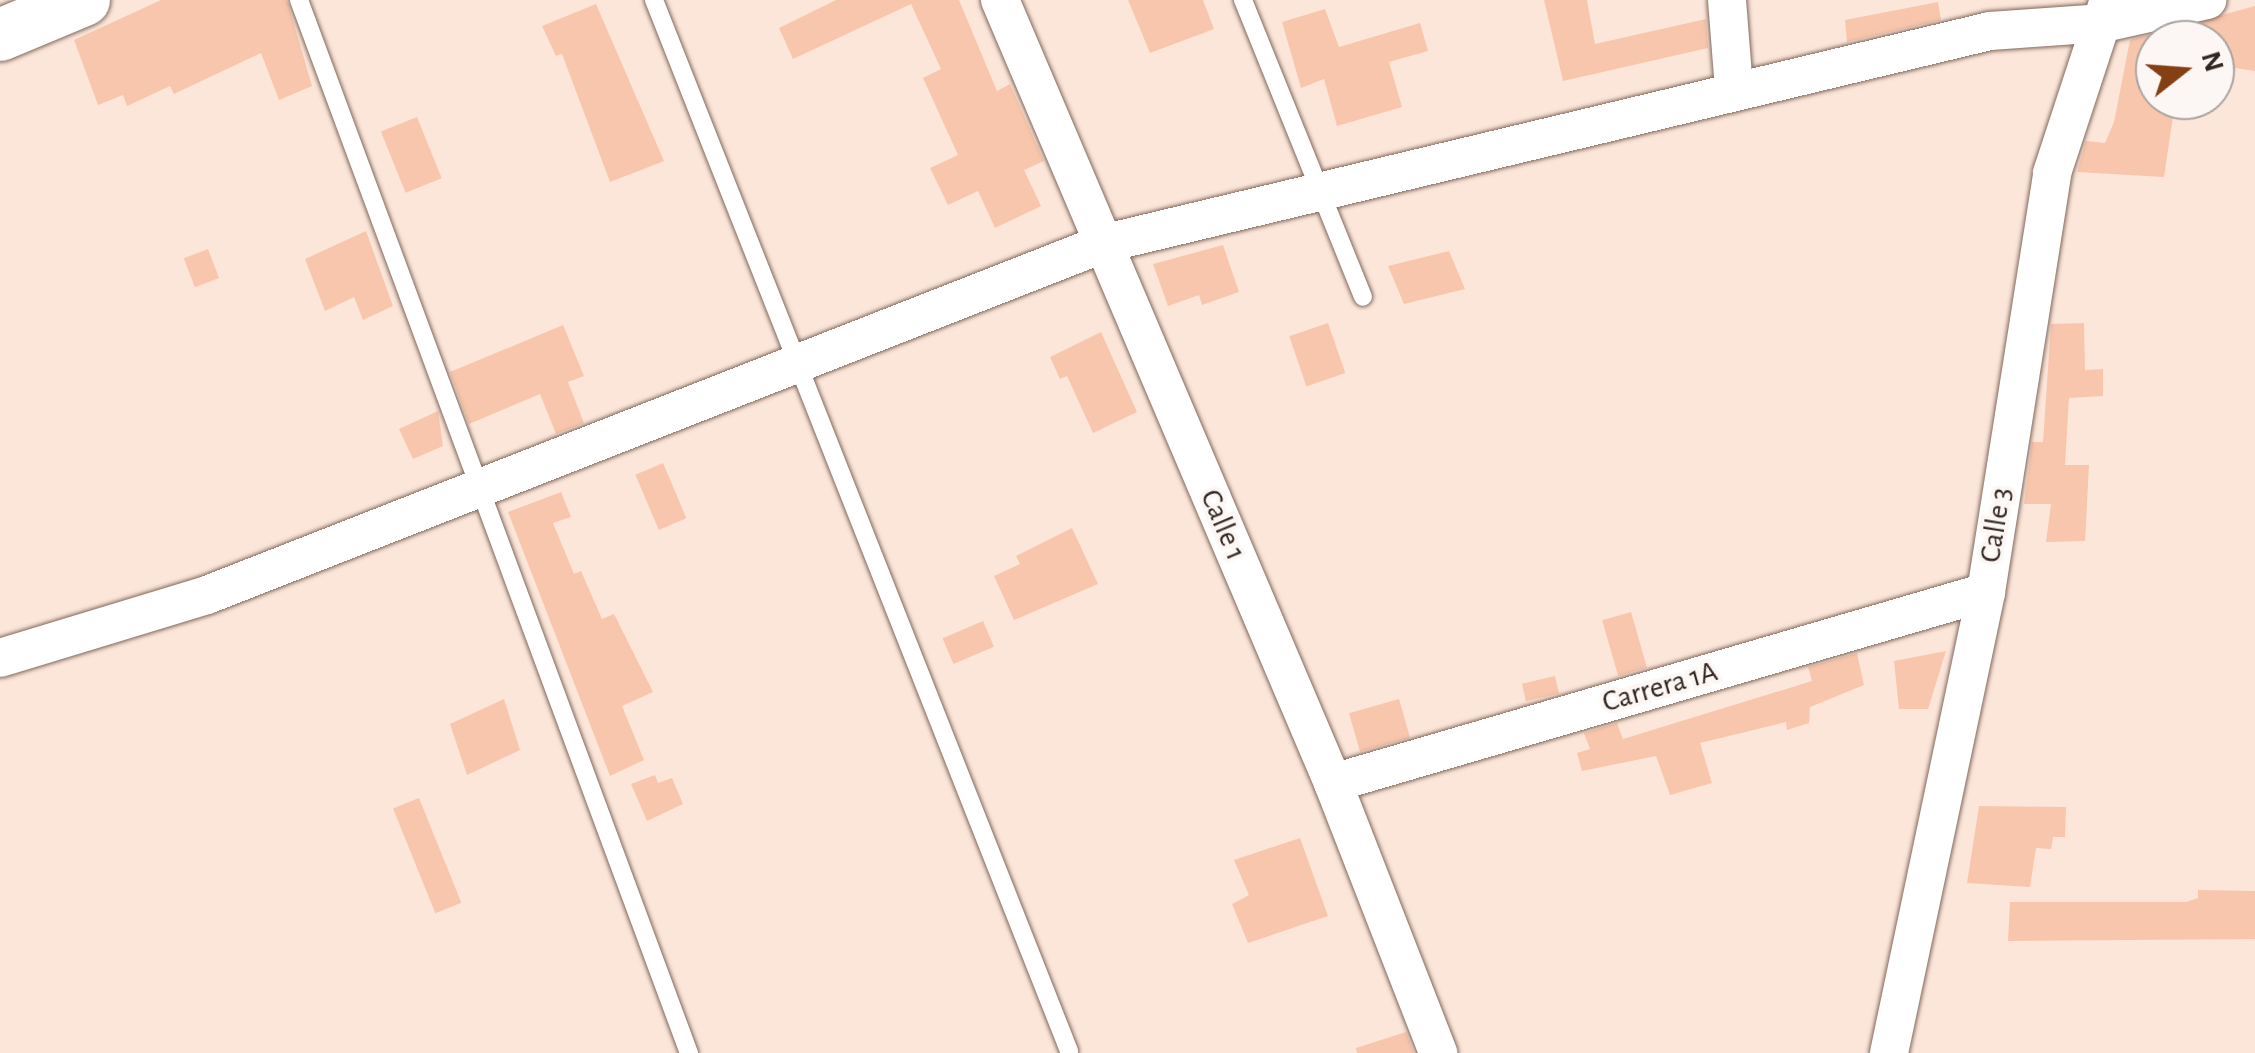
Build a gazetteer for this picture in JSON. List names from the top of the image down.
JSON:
{
  "streets": {
    "street": ["Calle 1", "Calle 3", "Carrera 1A"]
  },
  "crossings": [
    ["Calle 1", "Carrera 1A"],
    ["Calle 3", "Carrera 1A"]
  ],
  "north": "right"
}
